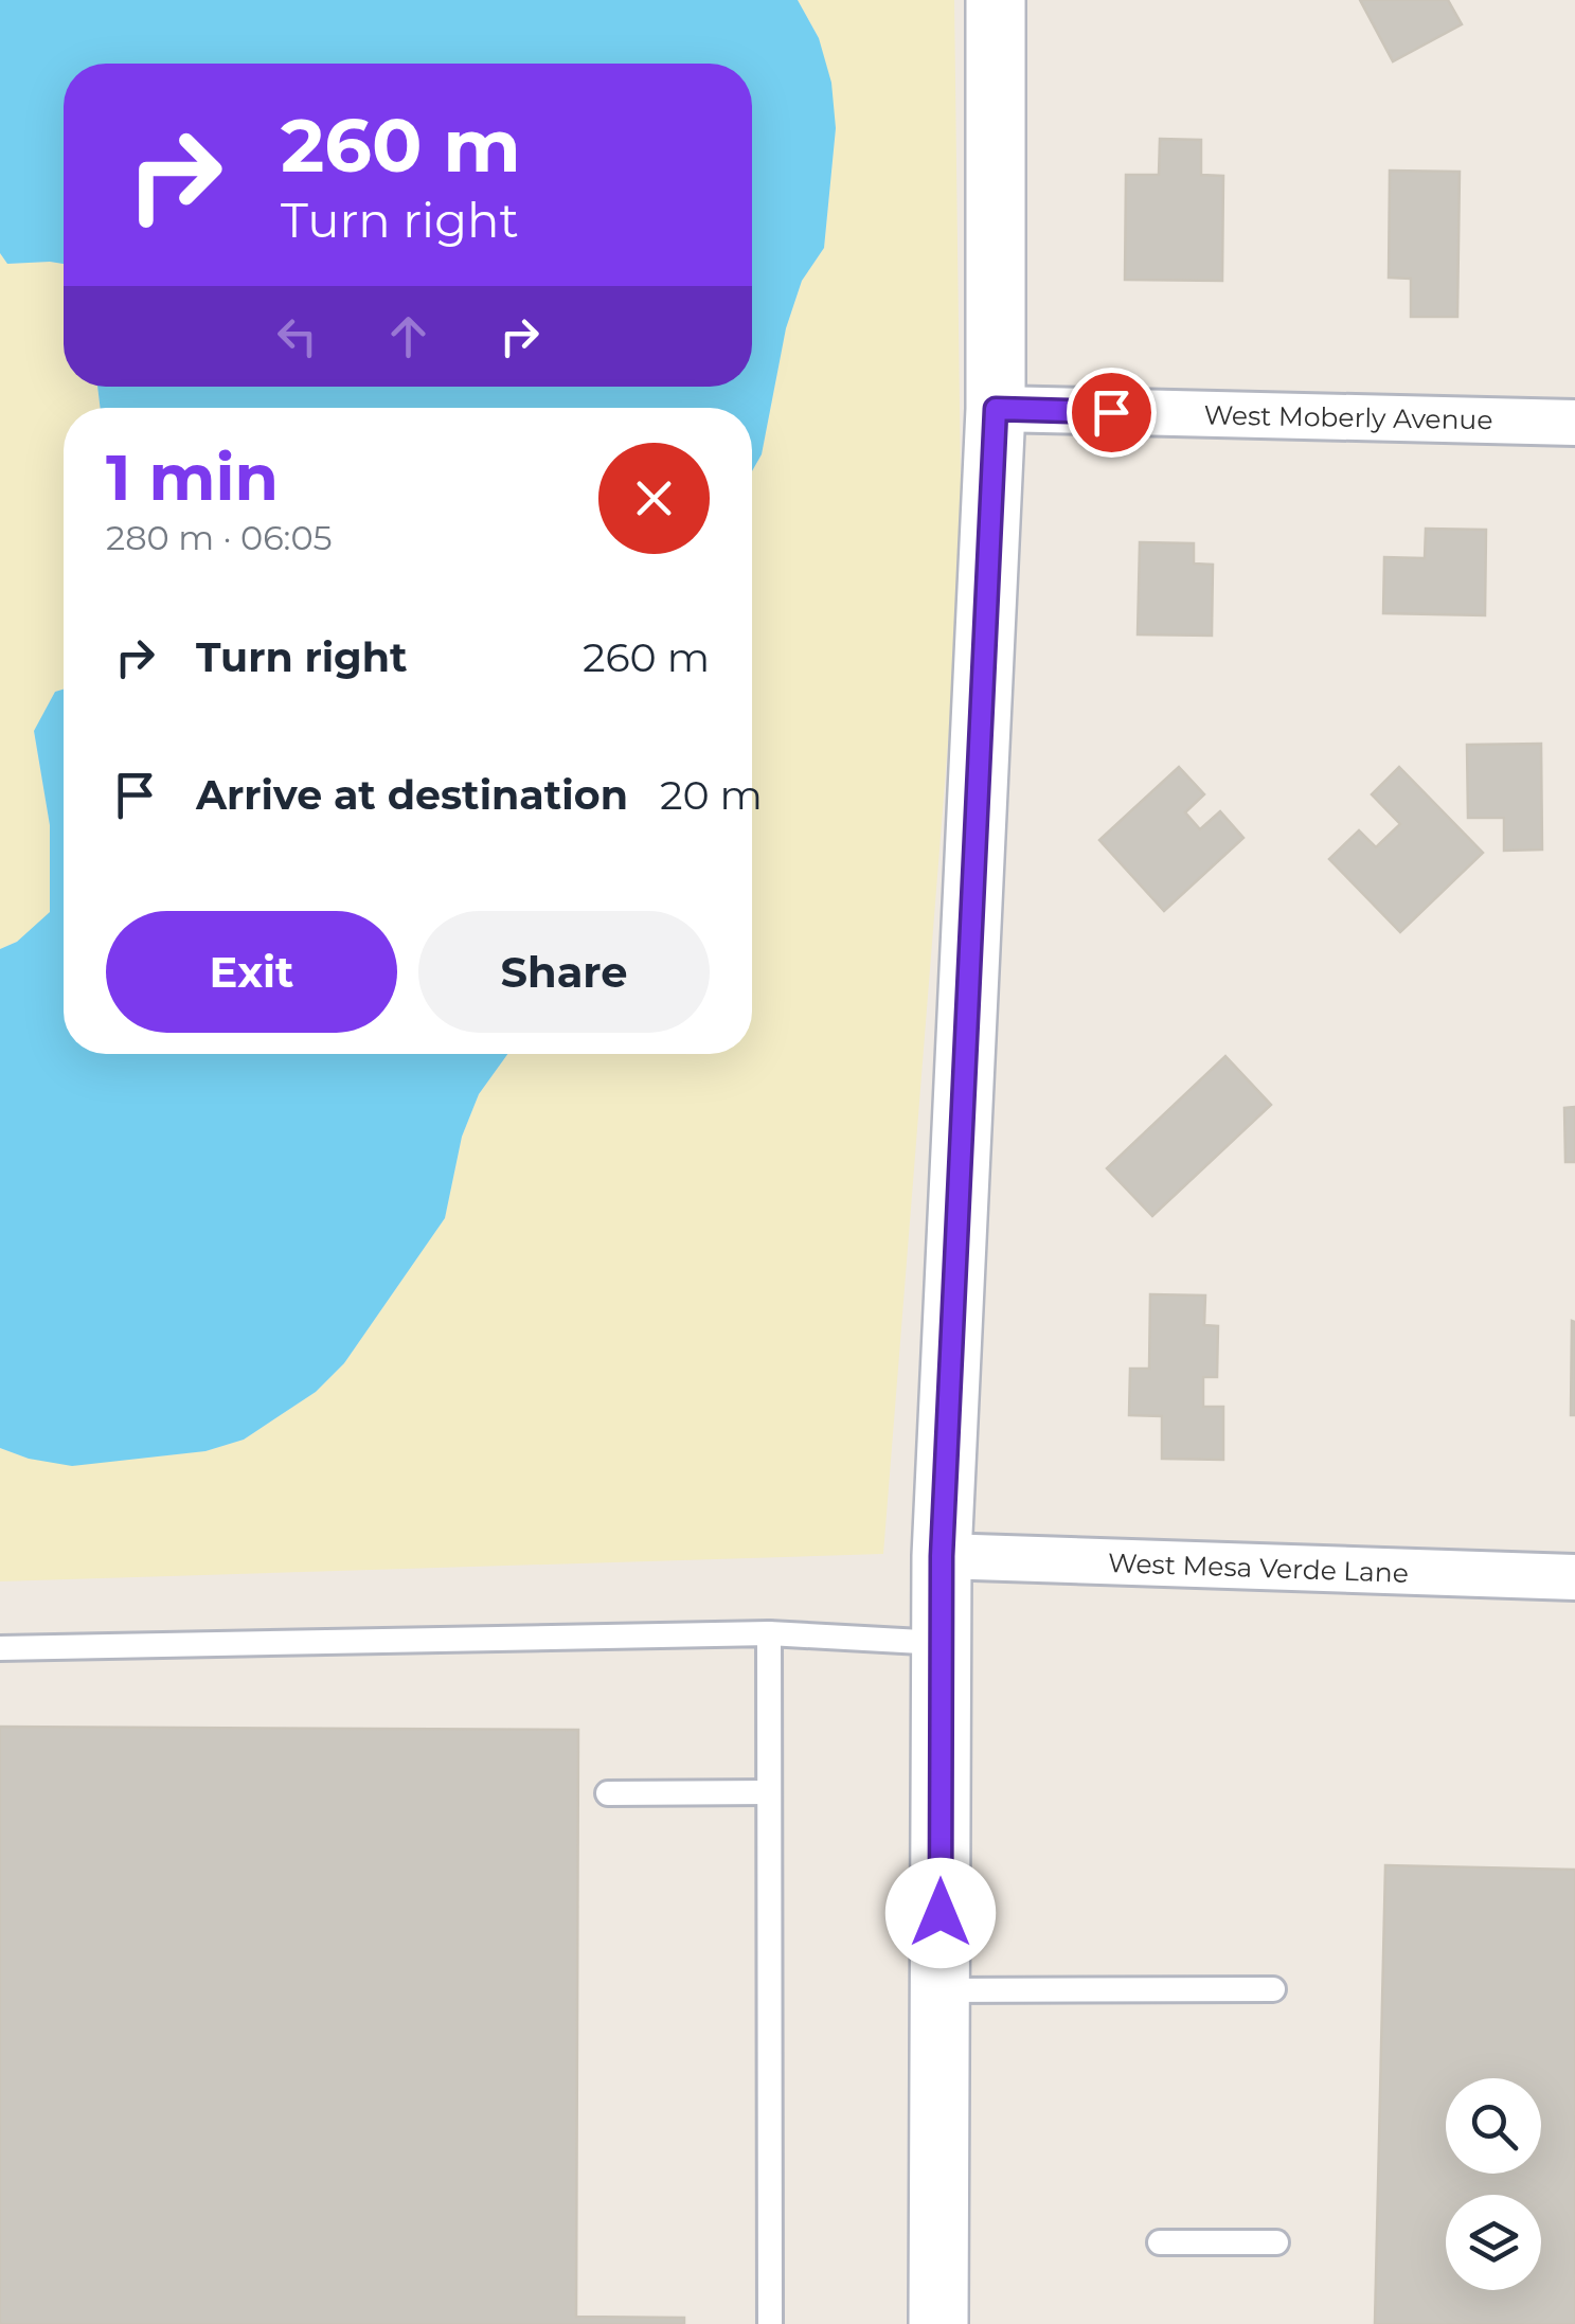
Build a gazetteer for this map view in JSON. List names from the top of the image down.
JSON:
{
  "streets": {
    "street": ["West Moberly Avenue", "West Mesa Verde Lane"]
  },
  "page": {
    "turn": ["260 m", "Turn right"],
    "heading": ["1 min", "280 m · 06:05"],
    "list": [
      {
        "name": "Turn right",
        "value": "260 m"
      },
      {
        "name": "Arrive at destination",
        "value": "20 m"
      }
    ],
    "buttons": ["Exit", "Share"]
  }
}
